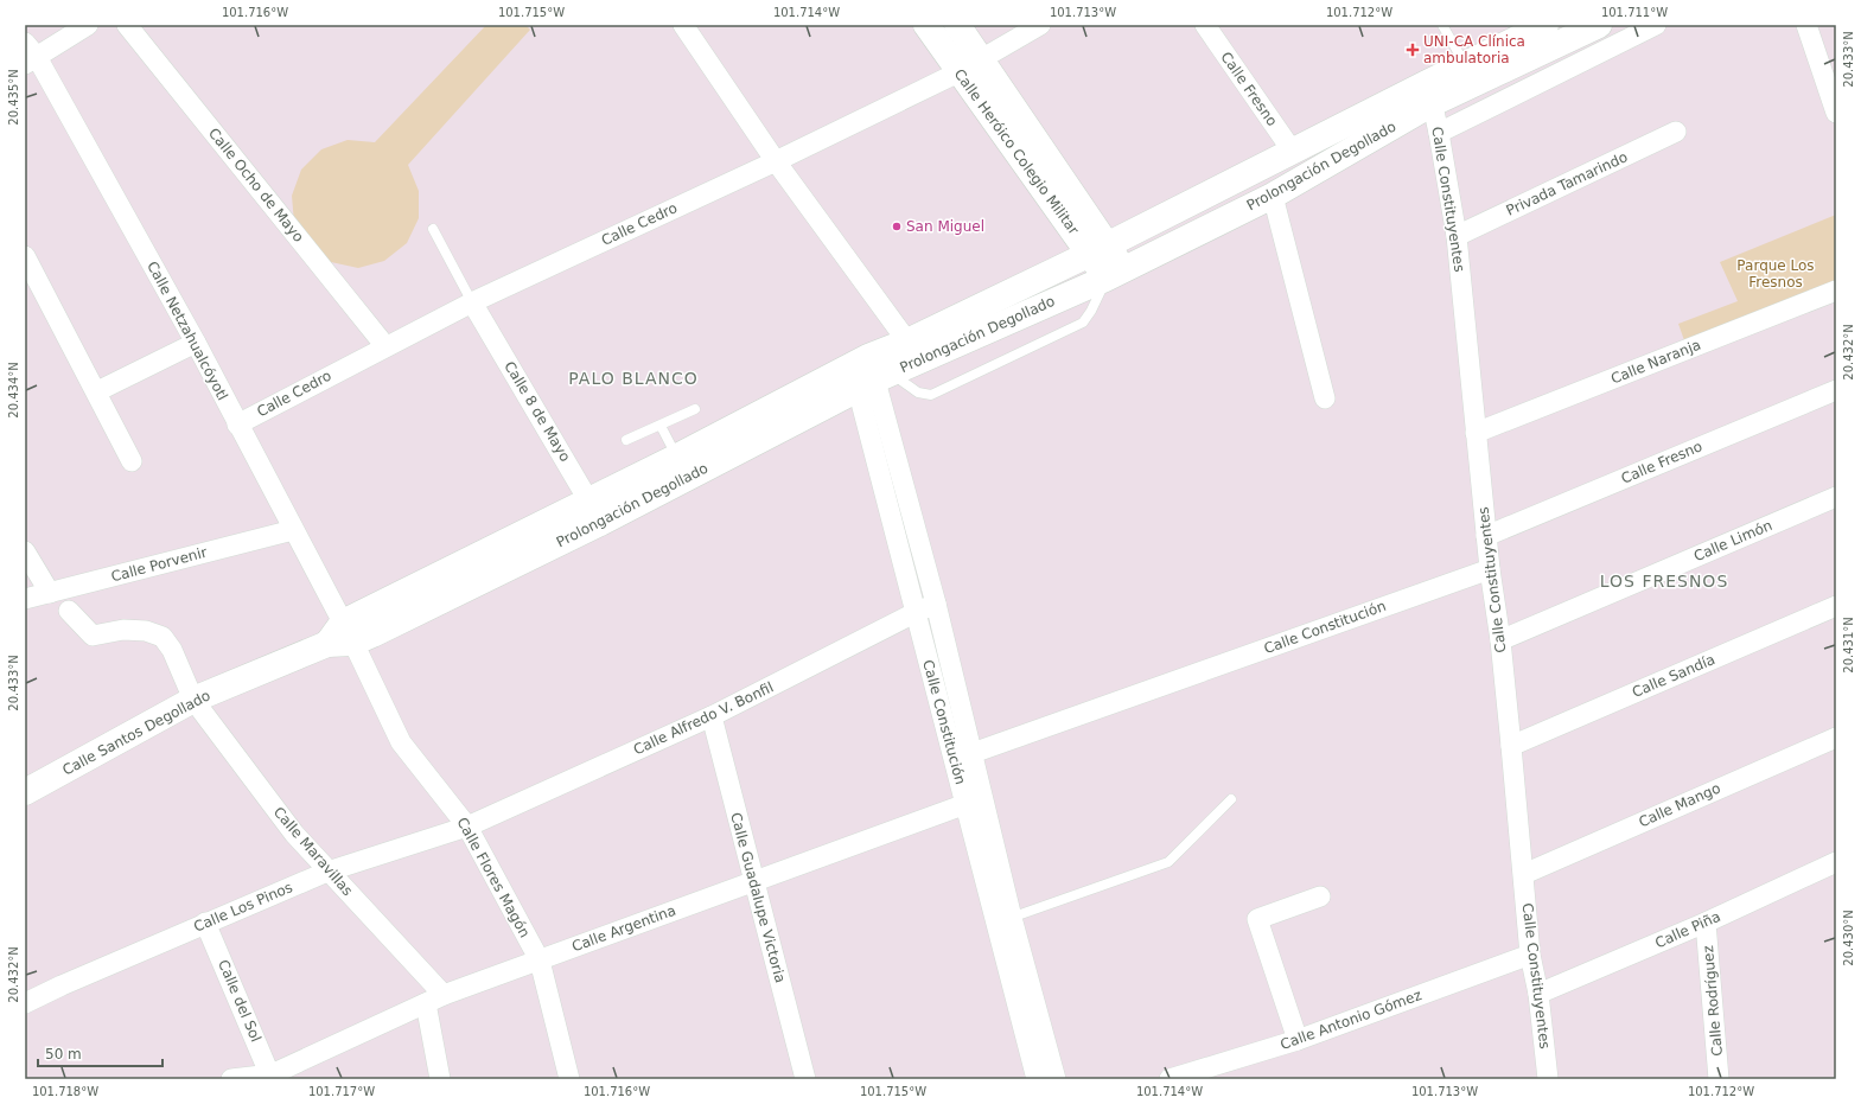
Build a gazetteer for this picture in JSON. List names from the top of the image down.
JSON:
{
  "streets": {
    "street": [
      "Calle Fresno",
      "Calle Heróico Colegio Militar",
      "Prolongación Degollado",
      "Privada Tamarindo",
      "Calle Ocho de Mayo",
      "Calle Constituyentes",
      "Calle Cedro",
      "Calle Netzahualcóyotl",
      "Calle Naranja",
      "Calle 8 de Mayo",
      "Calle Limón",
      "Calle Porvenir",
      "Calle Constitución",
      "Calle Sandía",
      "Calle Alfredo V. Bonfil",
      "Calle Santos Degollado",
      "Calle Mango",
      "Calle Maravillas",
      "Calle Flores Magón",
      "Calle Guadalupe Victoria",
      "Calle Los Pinos",
      "Calle Argentina",
      "Calle Piña",
      "Calle del Sol",
      "Calle Rodríguez",
      "Calle Antonio Gómez"
    ]
  },
  "crossings": [
    ["Calle Fresno", "Prolongación Degollado"],
    ["Calle Fresno", "Calle Constituyentes"],
    ["Calle Heróico Colegio Militar", "Prolongación Degollado"],
    ["Calle Heróico Colegio Militar", "Calle Cedro"],
    ["Prolongación Degollado", "Calle Constituyentes"],
    ["Prolongación Degollado", "Calle Netzahualcóyotl"],
    ["Prolongación Degollado", "Calle 8 de Mayo"],
    ["Prolongación Degollado", "Calle Constitución"],
    ["Prolongación Degollado", "Calle Santos Degollado"],
    ["Prolongación Degollado", "Calle Flores Magón"],
    ["Privada Tamarindo", "Calle Constituyentes"],
    ["Calle Ocho de Mayo", "Calle Cedro"],
    ["Calle Constituyentes", "Calle Naranja"],
    ["Calle Constituyentes", "Calle Limón"],
    ["Calle Constituyentes", "Calle Constitución"],
    ["Calle Constituyentes", "Calle Sandía"],
    ["Calle Constituyentes", "Calle Mango"],
    ["Calle Constituyentes", "Calle Piña"],
    ["Calle Constituyentes", "Calle Antonio Gómez"],
    ["Calle Cedro", "Calle Netzahualcóyotl"],
    ["Calle Cedro", "Calle 8 de Mayo"],
    ["Calle Netzahualcóyotl", "Calle Porvenir"],
    ["Calle Netzahualcóyotl", "Calle Santos Degollado"],
    ["Calle Netzahualcóyotl", "Calle Flores Magón"],
    ["Calle Constitución", "Calle Alfredo V. Bonfil"],
    ["Calle Constitución", "Calle Argentina"],
    ["Calle Alfredo V. Bonfil", "Calle Flores Magón"],
    ["Calle Alfredo V. Bonfil", "Calle Guadalupe Victoria"],
    ["Calle Alfredo V. Bonfil", "Calle Los Pinos"],
    ["Calle Santos Degollado", "Calle Maravillas"],
    ["Calle Santos Degollado", "Calle Flores Magón"],
    ["Calle Maravillas", "Calle Los Pinos"],
    ["Calle Maravillas", "Calle Argentina"],
    ["Calle Flores Magón", "Calle Los Pinos"],
    ["Calle Flores Magón", "Calle Argentina"],
    ["Calle Guadalupe Victoria", "Calle Argentina"],
    ["Calle Los Pinos", "Calle del Sol"],
    ["Calle Argentina", "Calle del Sol"],
    ["Calle Piña", "Calle Rodríguez"]
  ],
  "districts": ["PALO BLANCO", "LOS FRESNOS"],
  "parks": ["Parque Los Fresnos"],
  "places": {
    "health": ["UNI-CA Clínica ambulatoria"],
    "other": ["San Miguel"]
  },
  "scale_bar": "50 m",
  "coordinates": [
    "101.716°W",
    "101.715°W",
    "101.714°W",
    "101.713°W",
    "101.712°W",
    "101.711°W",
    "20.433°N",
    "20.435°N",
    "20.432°N",
    "20.434°N",
    "20.431°N",
    "20.430°N",
    "101.718°W",
    "101.717°W"
  ]
}
